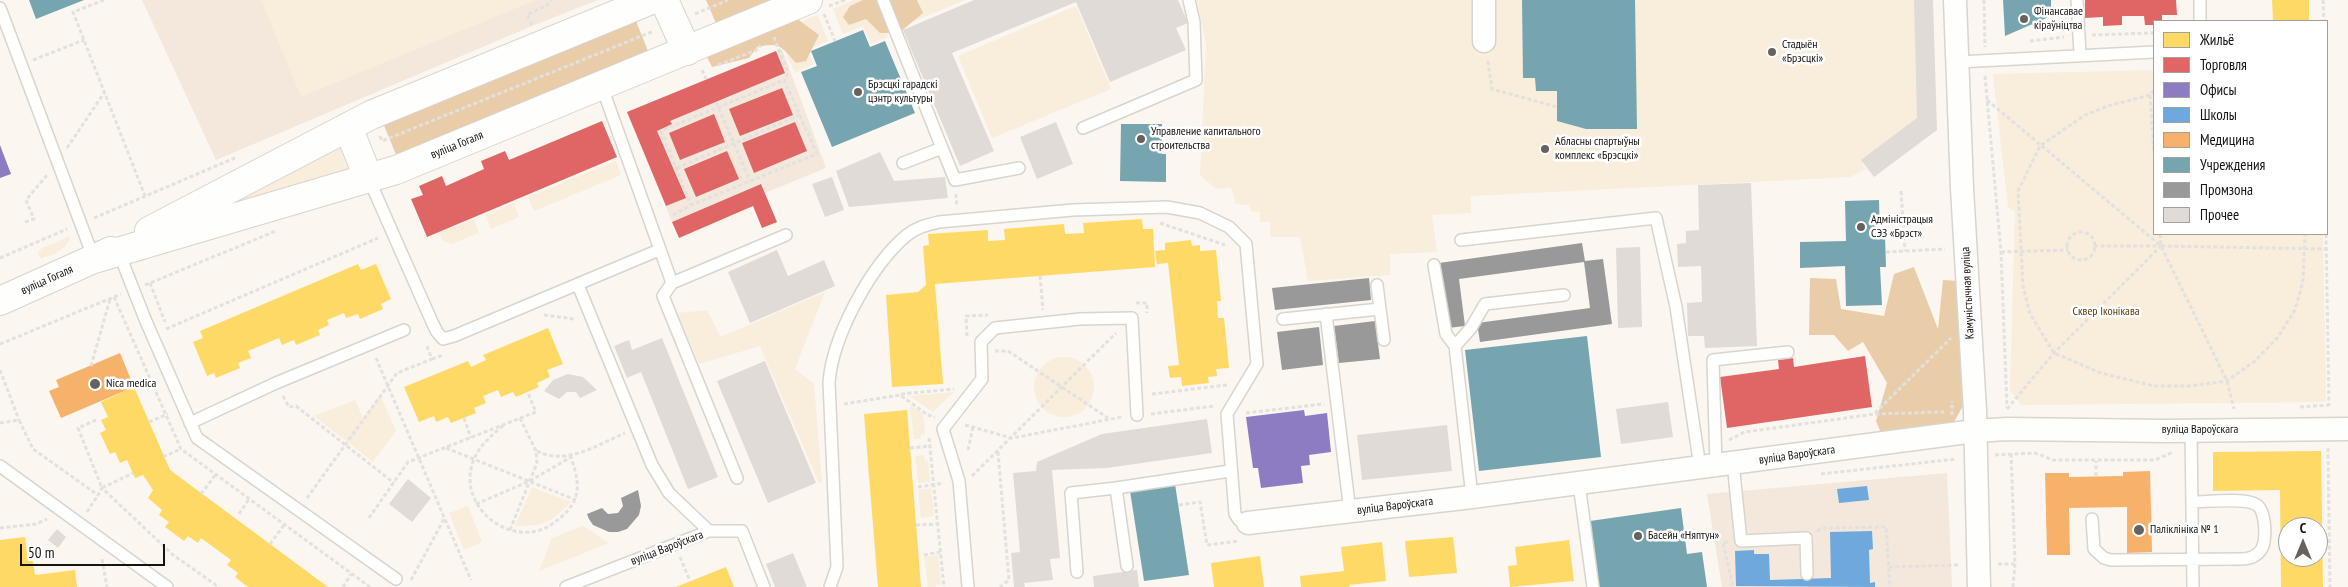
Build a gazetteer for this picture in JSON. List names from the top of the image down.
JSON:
{
  "streets": {
    "main road": ["вуліца Гогаля"],
    "street": ["Камуністычная вуліца", "вуліца Вароўскага"]
  },
  "crossings": [
    ["Камуністычная вуліца", "вуліца Вароўскага"]
  ],
  "parks": ["Сквер Іконікава"],
  "places": [
    "Фінансавае кіраўніцтва",
    "Стадыён «Брэсцкі»",
    "Брэсцкі гарадскі цэнтр культуры",
    "Управление капитального строительства",
    "Абласны спартыўны комплекс «Брэсцкі»",
    "Адміністрацыя СЭЗ «Брэст»",
    "Nica medica",
    "Паліклініка № 1",
    "Басейн «Няптун»"
  ],
  "legend": [
    "Жильё",
    "Торговля",
    "Офисы",
    "Школы",
    "Медицина",
    "Учреждения",
    "Промзона",
    "Прочее"
  ],
  "scale_bar": "50 m",
  "north": "top"
}
